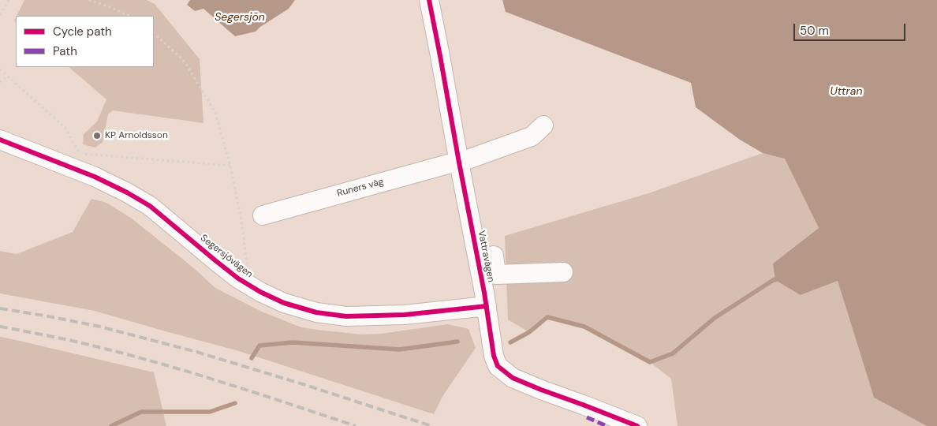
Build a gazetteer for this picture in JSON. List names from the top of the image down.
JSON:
{
  "streets": {
    "street": ["Runers väg", "Segersjövägen", "Vattravägen"]
  },
  "crossings": [
    ["Runers väg", "Vattravägen"],
    ["Segersjövägen", "Vattravägen"]
  ],
  "water": ["Segersjön", "Uttran"],
  "places": ["KP Arnoldsson"],
  "legend": ["Cycle path", "Path"],
  "scale_bar": "50 m"
}
